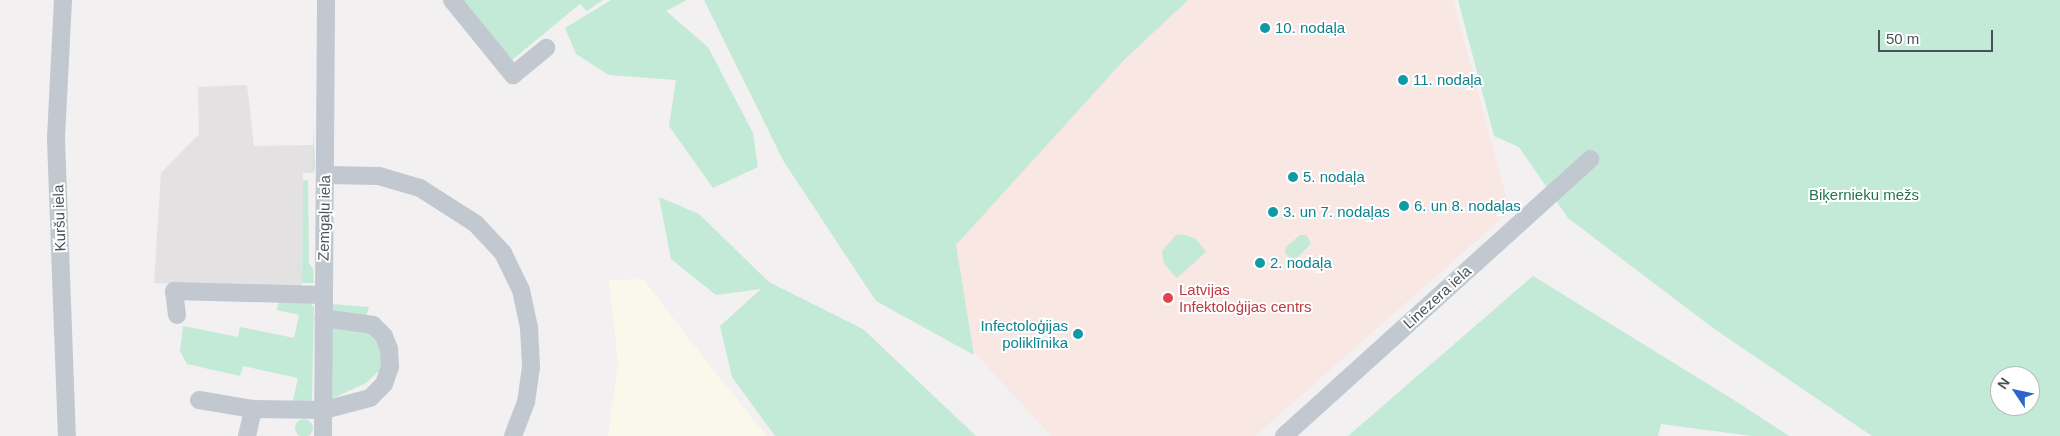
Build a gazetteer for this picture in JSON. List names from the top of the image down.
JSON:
{
  "streets": {
    "street": ["Kuršu iela", "Zemgaļu iela", "Linezera iela"]
  },
  "parks": ["Biķernieku mežs"],
  "places": [
    "10. nodaļa",
    "11. nodaļa",
    "5. nodaļa",
    "6. un 8. nodaļas",
    "3. un 7. nodaļas",
    "2. nodaļa",
    "Latvijas Infektoloģijas centrs",
    "Infectoloģijas poliklīnika"
  ],
  "scale_bar": "50 m",
  "north": "top left"
}
